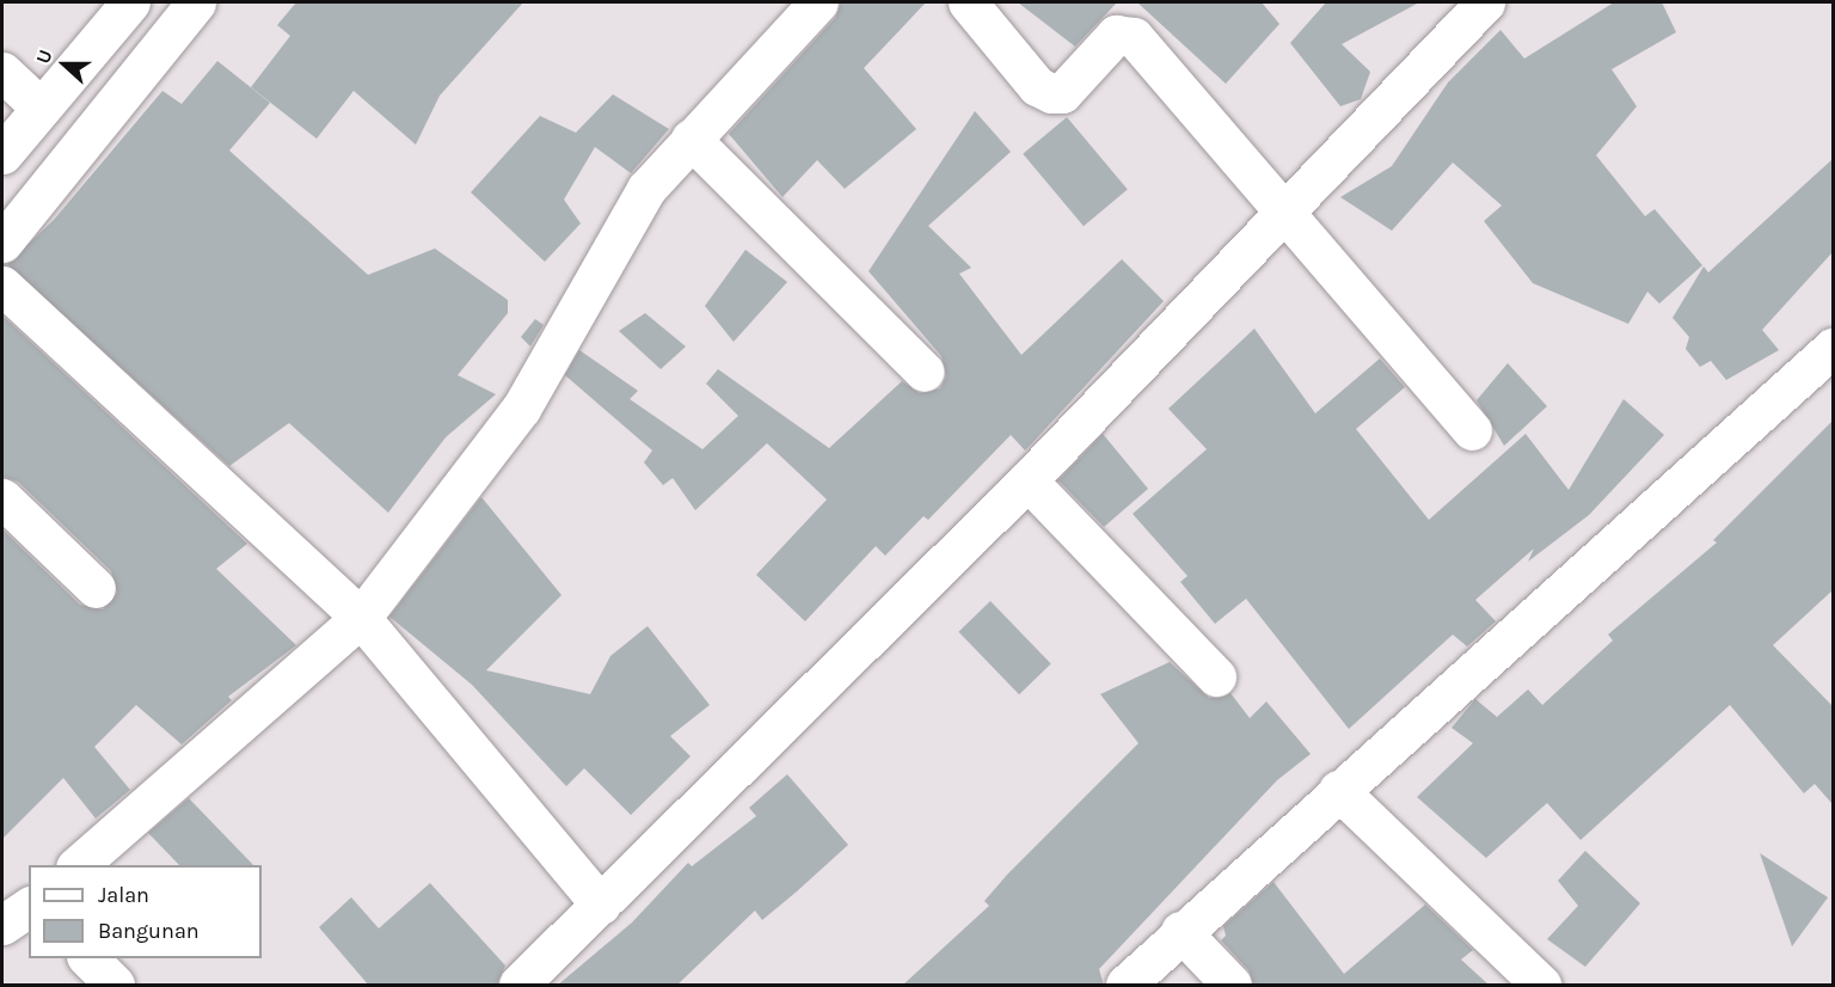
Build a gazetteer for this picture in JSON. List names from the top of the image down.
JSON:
{
  "legend": ["Jalan", "Bangunan"],
  "north": "left"
}
